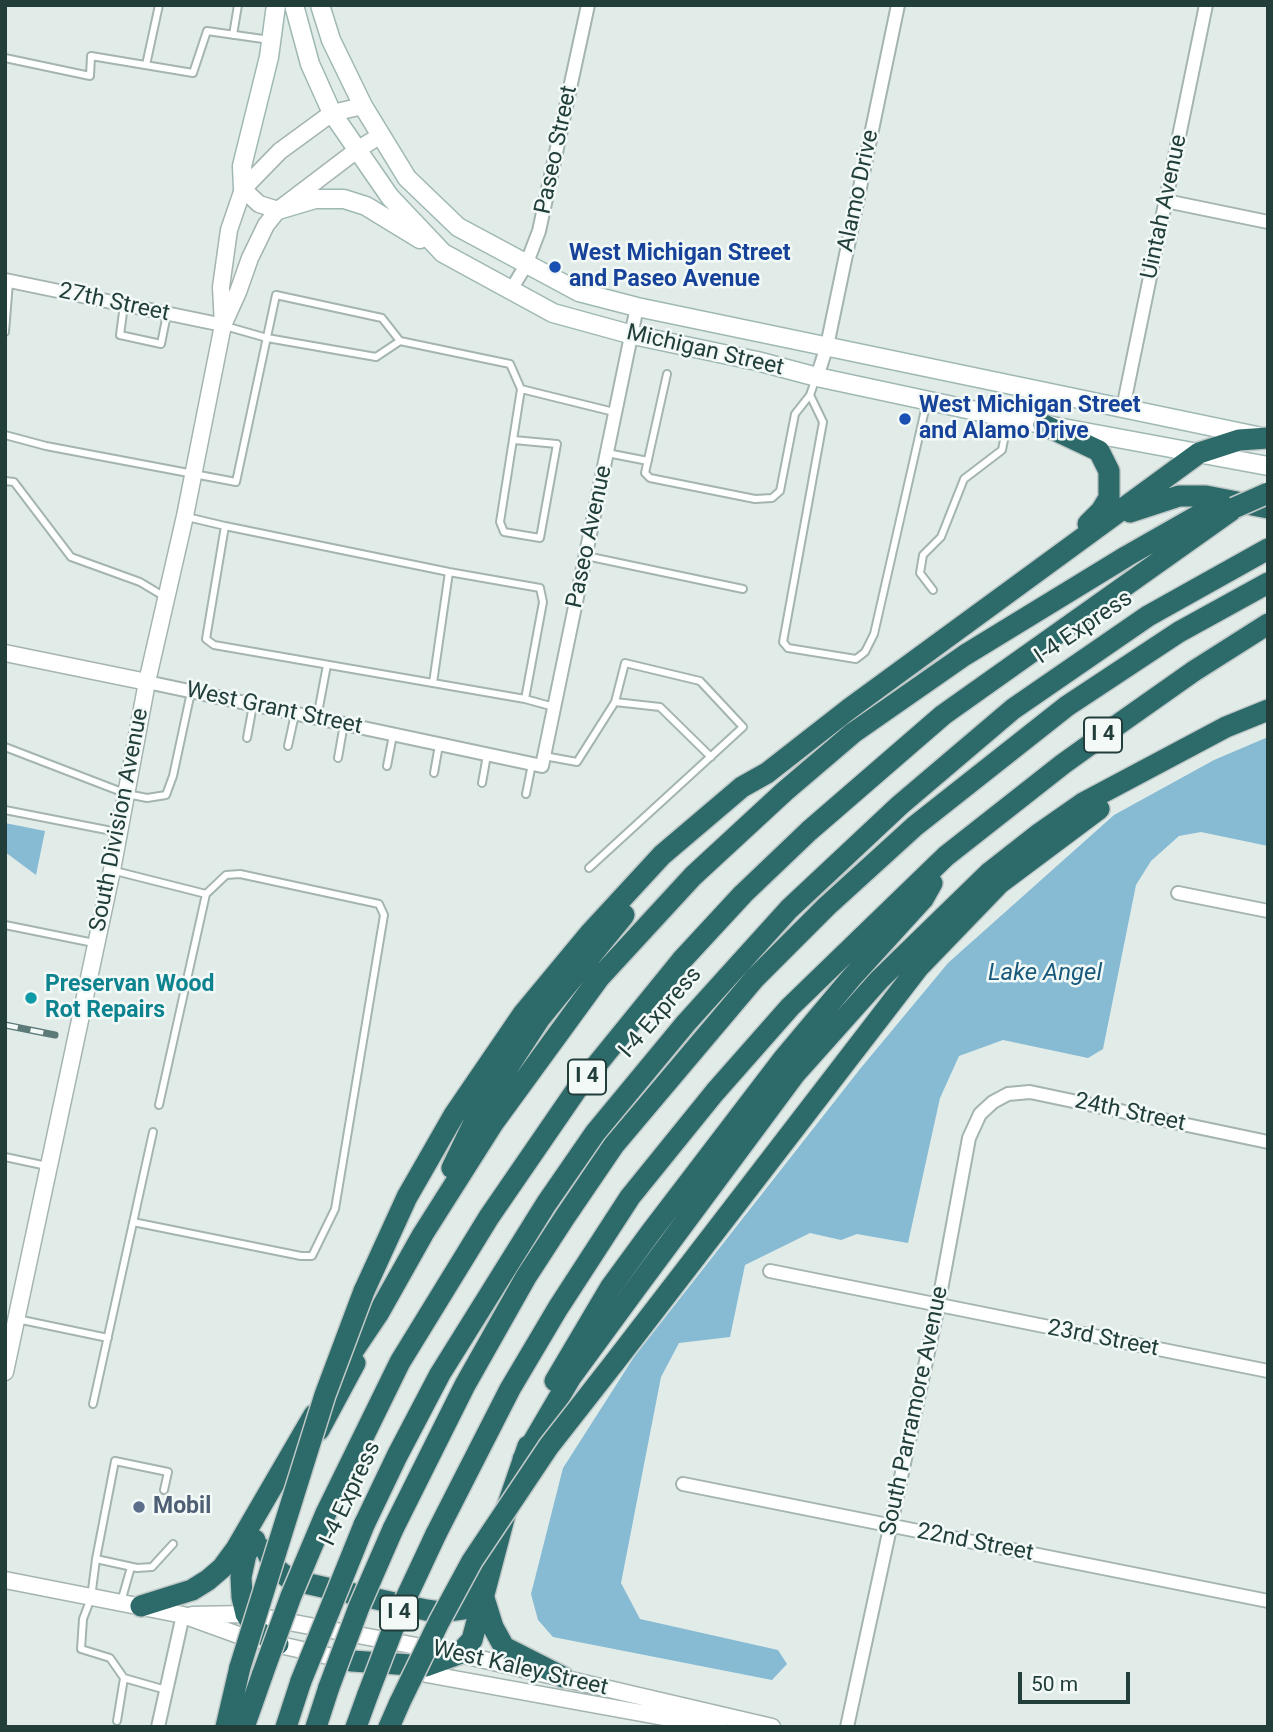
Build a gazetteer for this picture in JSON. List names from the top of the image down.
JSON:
{
  "streets": {
    "highway": ["I-4 Express", "I 4"],
    "main road": ["Michigan Street"],
    "street": [
      "Paseo Street",
      "Alamo Drive",
      "Uintah Avenue",
      "27th Street",
      "Paseo Avenue",
      "West Grant Street",
      "South Division Avenue",
      "24th Street",
      "23rd Street",
      "South Parramore Avenue",
      "22nd Street",
      "West Kaley Street"
    ]
  },
  "crossings": [
    ["Paseo Street", "Michigan Street"],
    ["Alamo Drive", "Michigan Street"],
    ["Uintah Avenue", "Michigan Street"],
    ["27th Street", "South Division Avenue"],
    ["Michigan Street", "Paseo Avenue"],
    ["Michigan Street", "South Division Avenue"],
    ["Paseo Avenue", "West Grant Street"],
    ["West Grant Street", "South Division Avenue"],
    ["24th Street", "South Parramore Avenue"],
    ["23rd Street", "South Parramore Avenue"],
    ["South Parramore Avenue", "22nd Street"]
  ],
  "water": ["Lake Angel"],
  "places": [
    "West Michigan Street and Paseo Avenue",
    "West Michigan Street and Alamo Drive",
    "Preservan Wood Rot Repairs",
    "Mobil"
  ],
  "scale_bar": "50 m"
}
